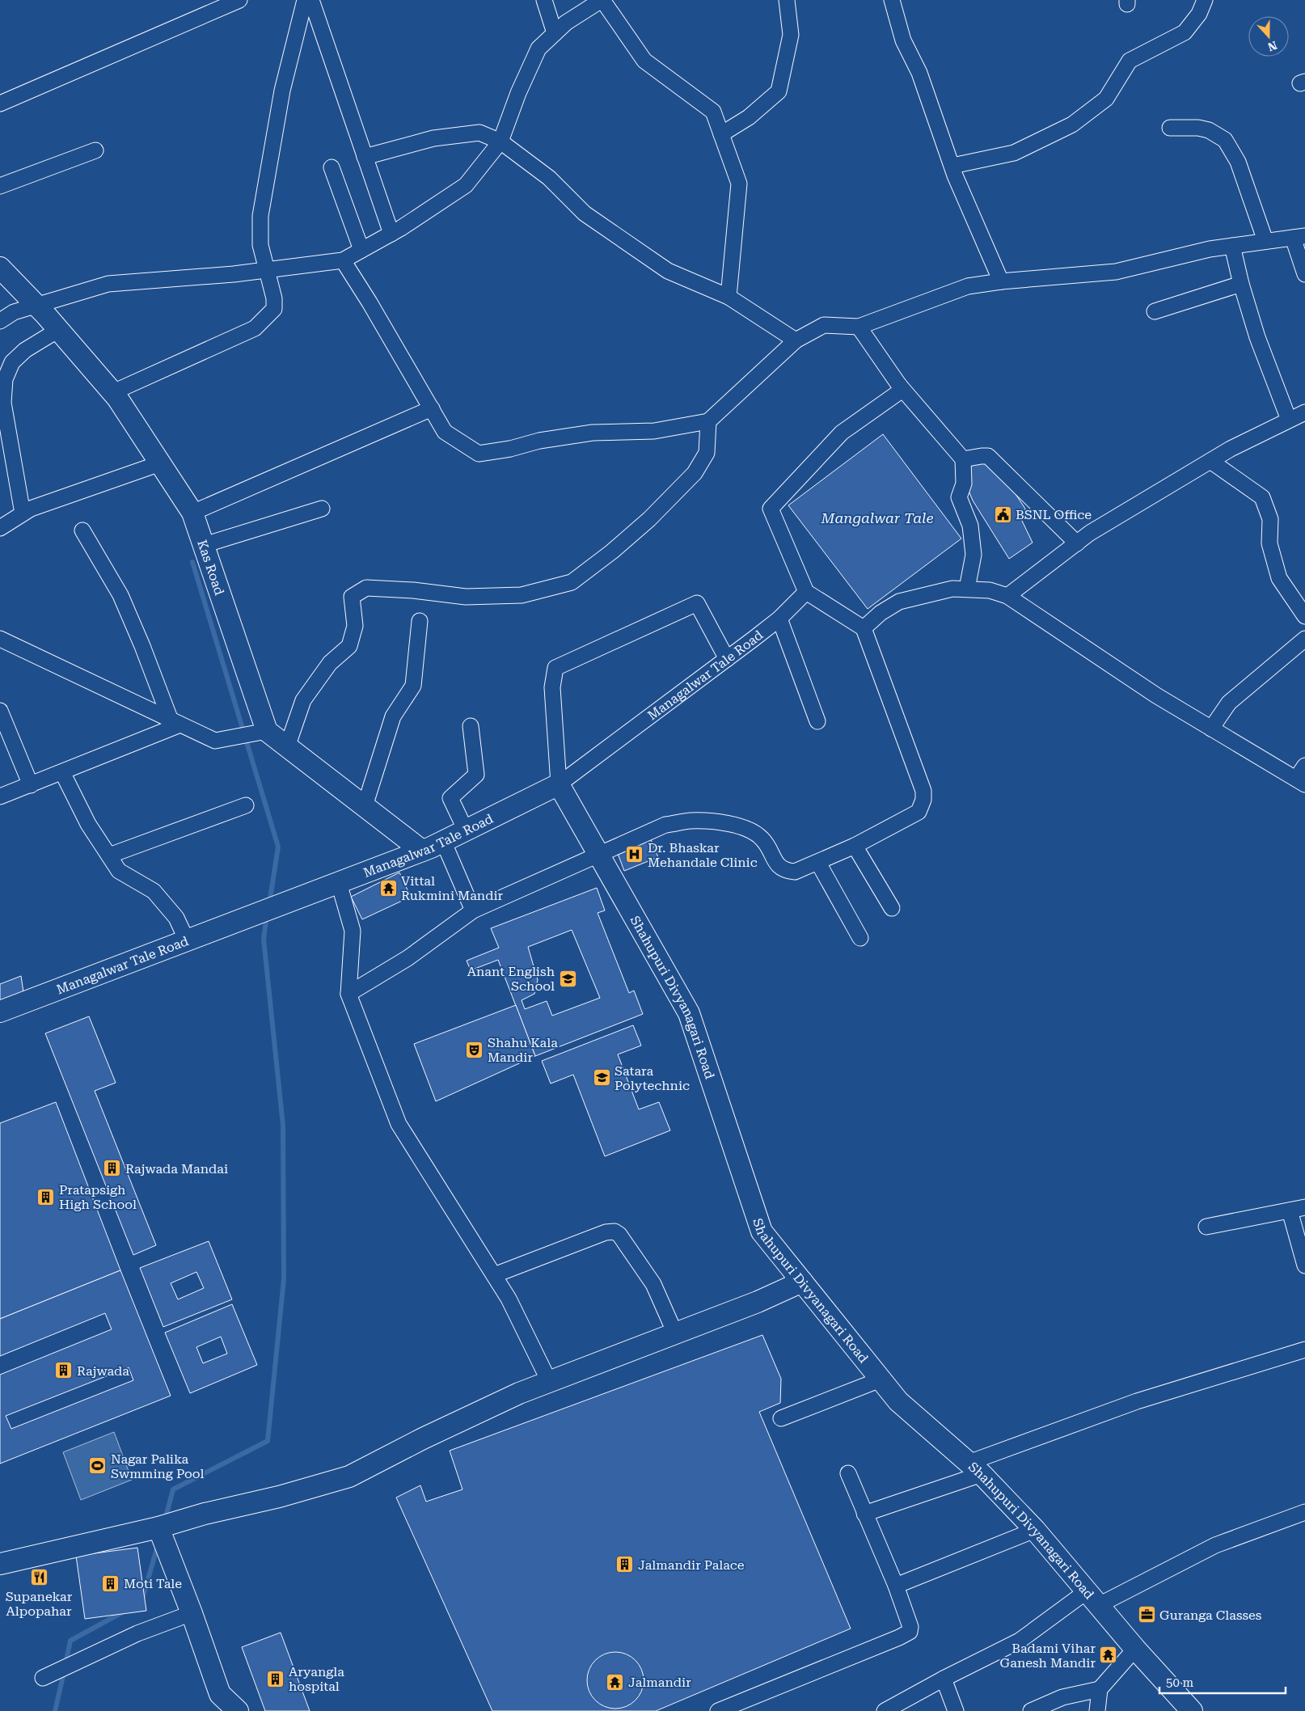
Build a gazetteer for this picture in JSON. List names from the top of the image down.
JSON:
{
  "streets": {
    "street": ["Kas Road", "Managalwar Tale Road", "Shahupuri Divyanagari Road"]
  },
  "crossings": [
    ["Managalwar Tale Road", "Shahupuri Divyanagari Road"]
  ],
  "water": ["Mangalwar Tale"],
  "places": {
    "public building": ["BSNL Office"],
    "hospital": ["Dr. Bhaskar Mehandale Clinic"],
    "temple": ["Vittal Rukmini Mandir", "Badami Vihar Ganesh Mandir", "Jalmandir"],
    "school or university": ["Anant English School", "Satara Polytechnic"],
    "theatre": ["Shahu Kala Mandir"],
    "building": [
      "Rajwada Mandai",
      "Pratapsigh High School",
      "Rajwada",
      "Jalmandir Palace",
      "Moti Tale",
      "Aryangla hospital"
    ],
    "sports": ["Nagar Palika Swmming Pool"],
    "restaurant": ["Supanekar Alpopahar"],
    "office": ["Guranga Classes"]
  },
  "scale_bar": "50 m",
  "north": "bottom"
}
